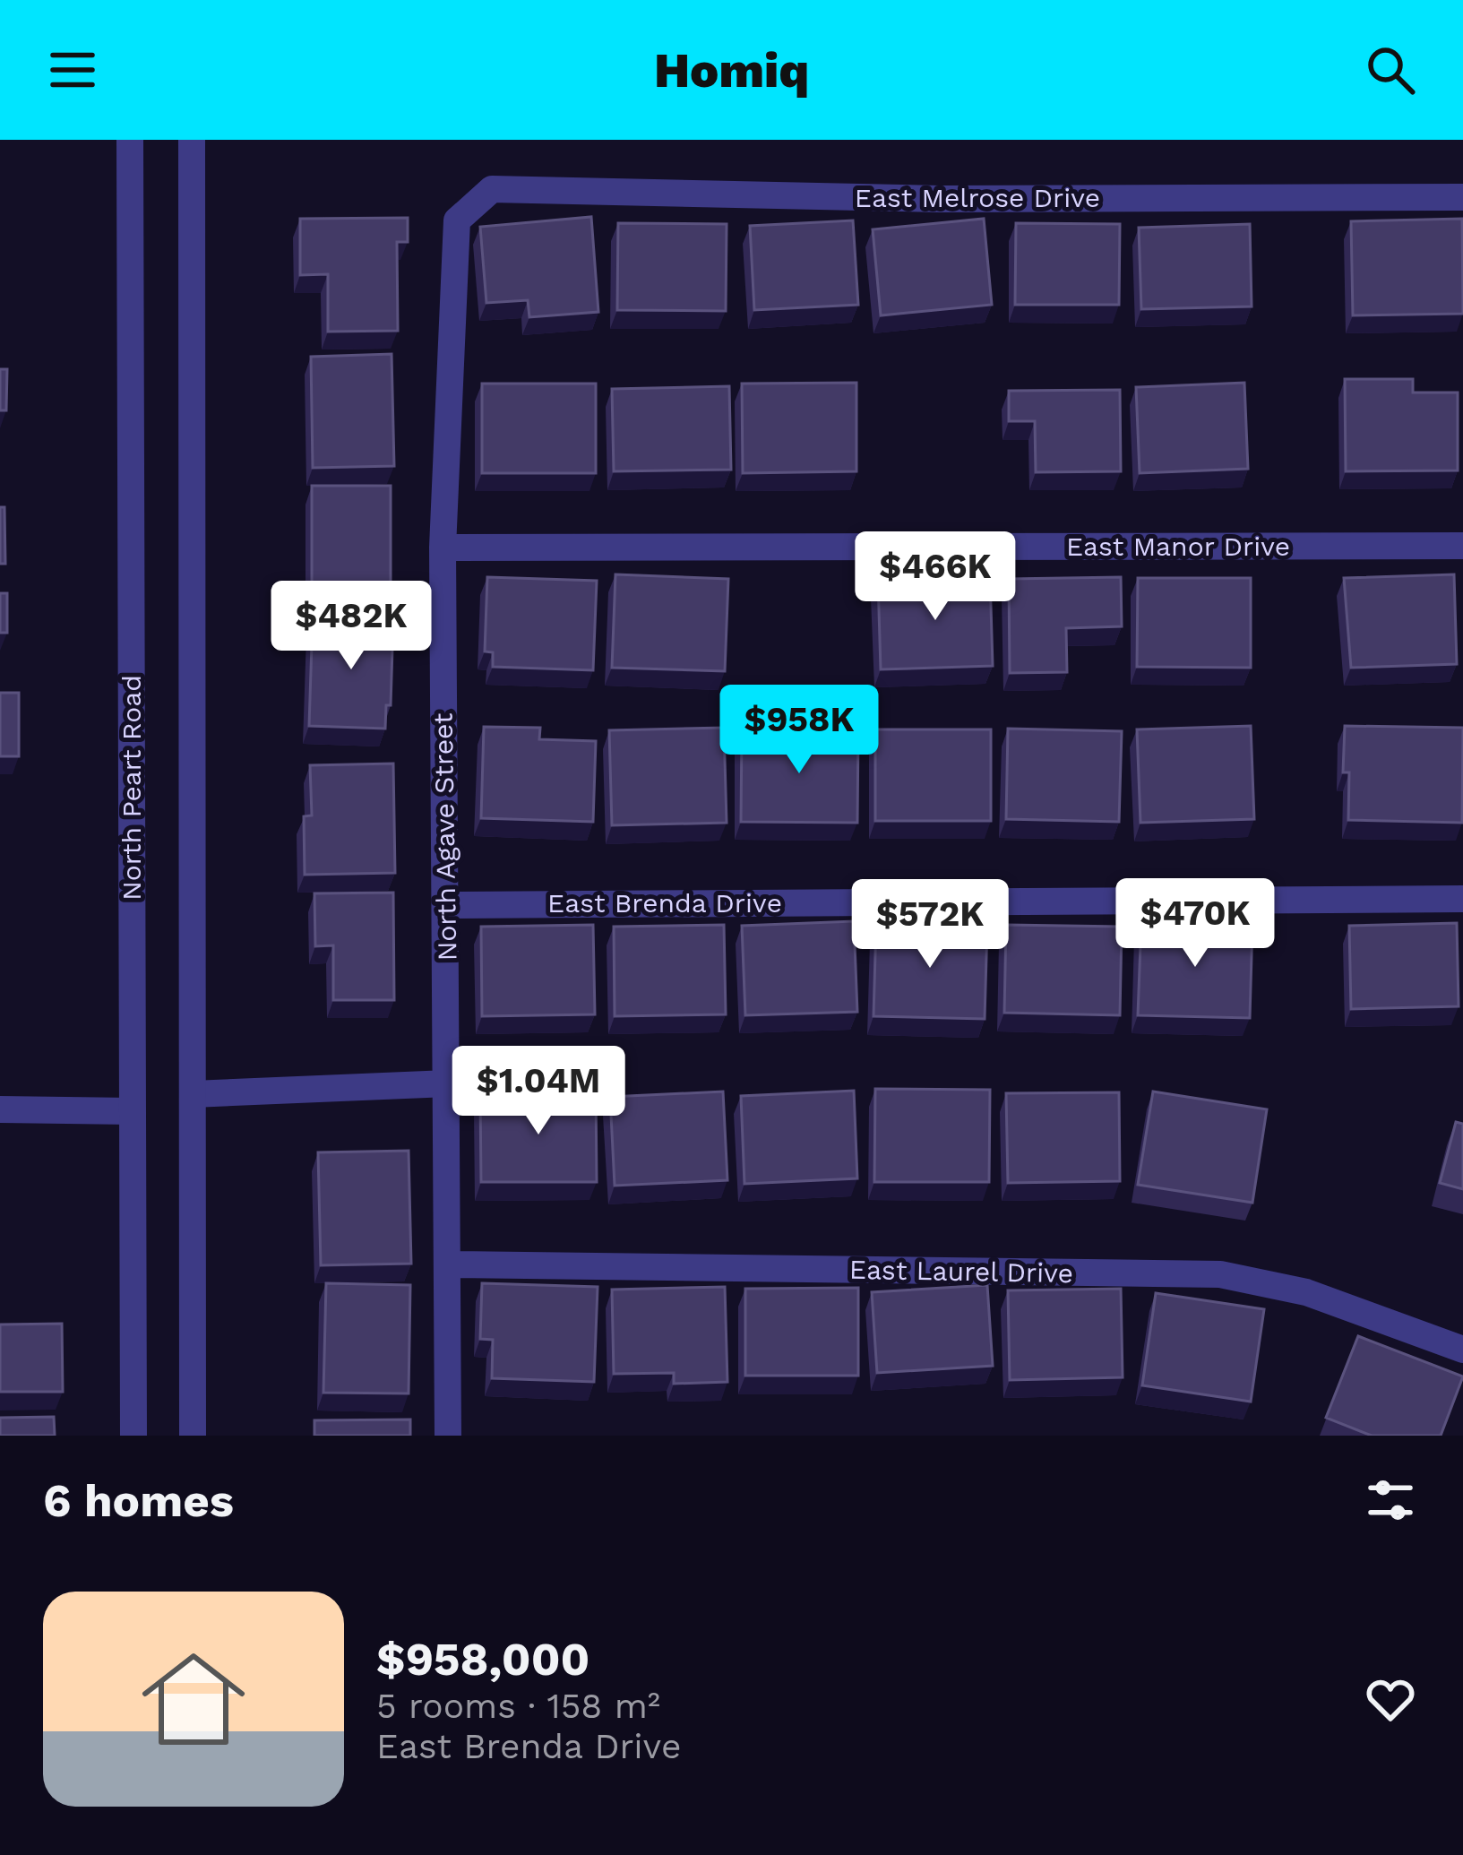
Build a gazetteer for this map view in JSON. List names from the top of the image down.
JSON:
{
  "streets": {
    "street": [
      "East Melrose Drive",
      "East Manor Drive",
      "North Peart Road",
      "North Agave Street",
      "East Brenda Drive",
      "East Laurel Drive"
    ]
  },
  "crossings": [
    ["East Melrose Drive", "North Agave Street"],
    ["East Manor Drive", "North Agave Street"],
    ["North Agave Street", "East Brenda Drive"],
    ["North Agave Street", "East Laurel Drive"]
  ],
  "page": {
    "header": "Homiq",
    "price": [
      "$466K",
      "$482K",
      "$958K",
      "$470K",
      "$572K",
      "$1.04M"
    ],
    "heading": "6 homes",
    "list": [
      {
        "name": "$958,000",
        "note": "5 rooms · 158 m² · East Brenda Drive"
      }
    ]
  }
}
